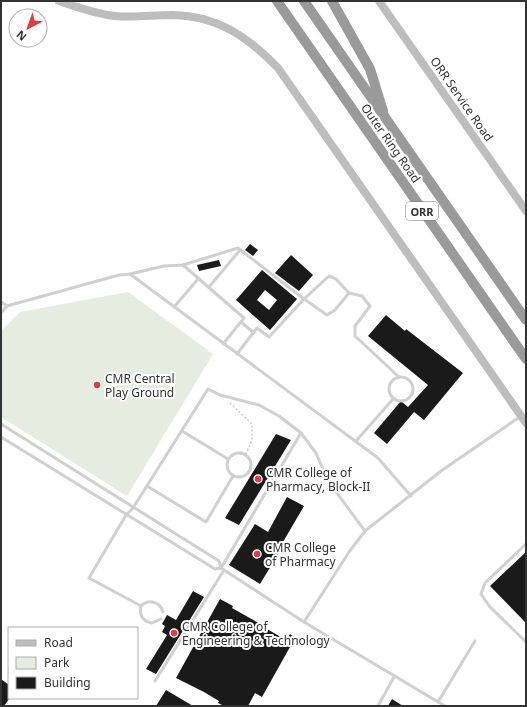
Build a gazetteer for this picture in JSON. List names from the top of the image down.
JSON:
{
  "streets": {
    "highway": ["Outer Ring Road", "ORR"],
    "main road": ["ORR Service Road"]
  },
  "places": [
    "CMR Central Play Ground",
    "CMR College of Pharmacy, Block-II",
    "CMR College of Pharmacy",
    "CMR College of Engineering & Technology"
  ],
  "legend": ["Road", "Park", "Building"],
  "north": "bottom left"
}
